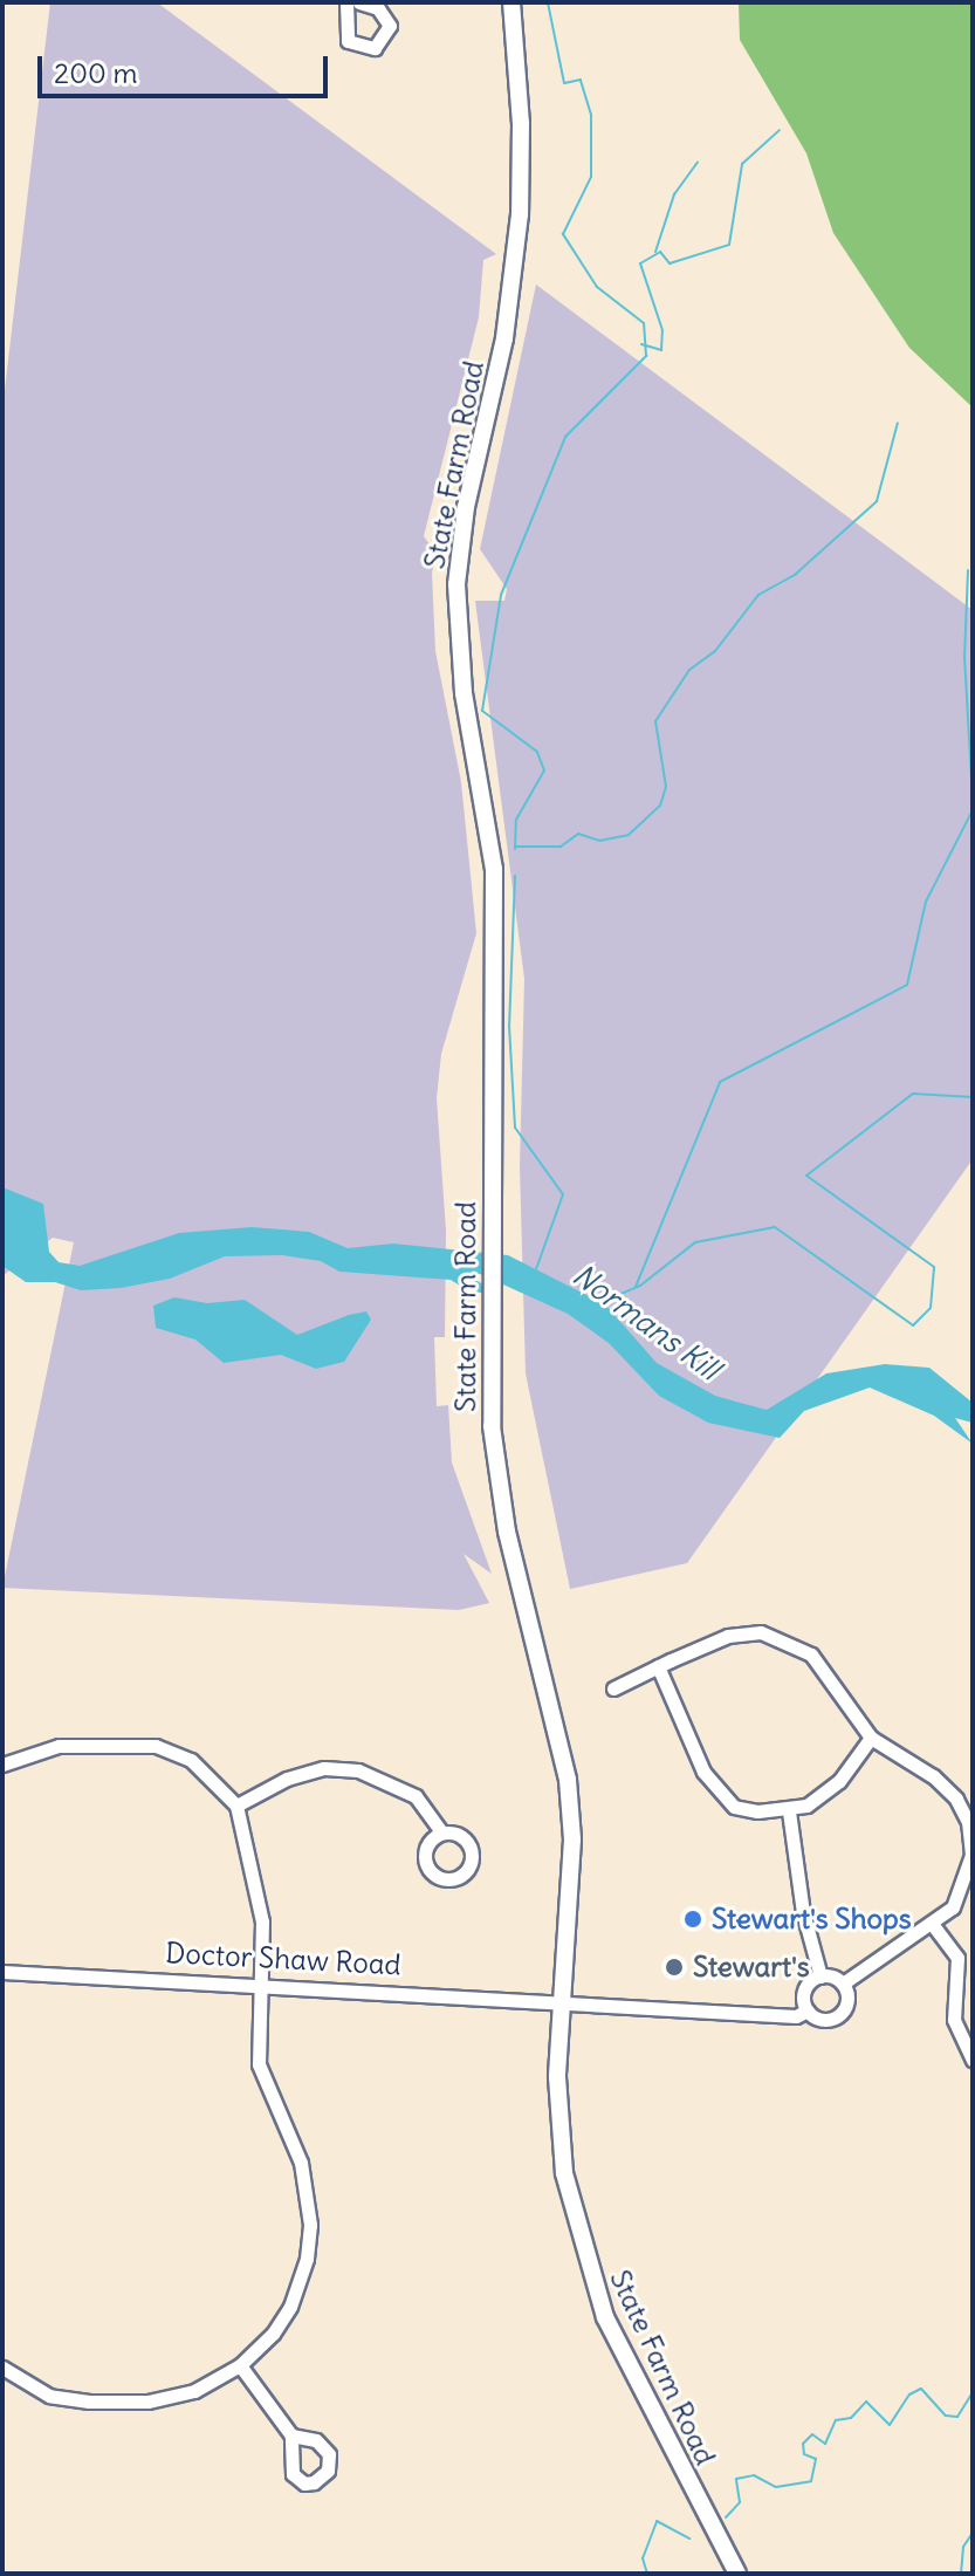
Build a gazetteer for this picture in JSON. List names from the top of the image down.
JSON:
{
  "streets": {
    "main road": ["State Farm Road"],
    "street": ["Doctor Shaw Road"]
  },
  "crossings": [
    ["State Farm Road", "Doctor Shaw Road"]
  ],
  "water": ["Normans Kill"],
  "places": ["Stewart's Shops", "Stewart's"],
  "scale_bar": "200 m"
}
